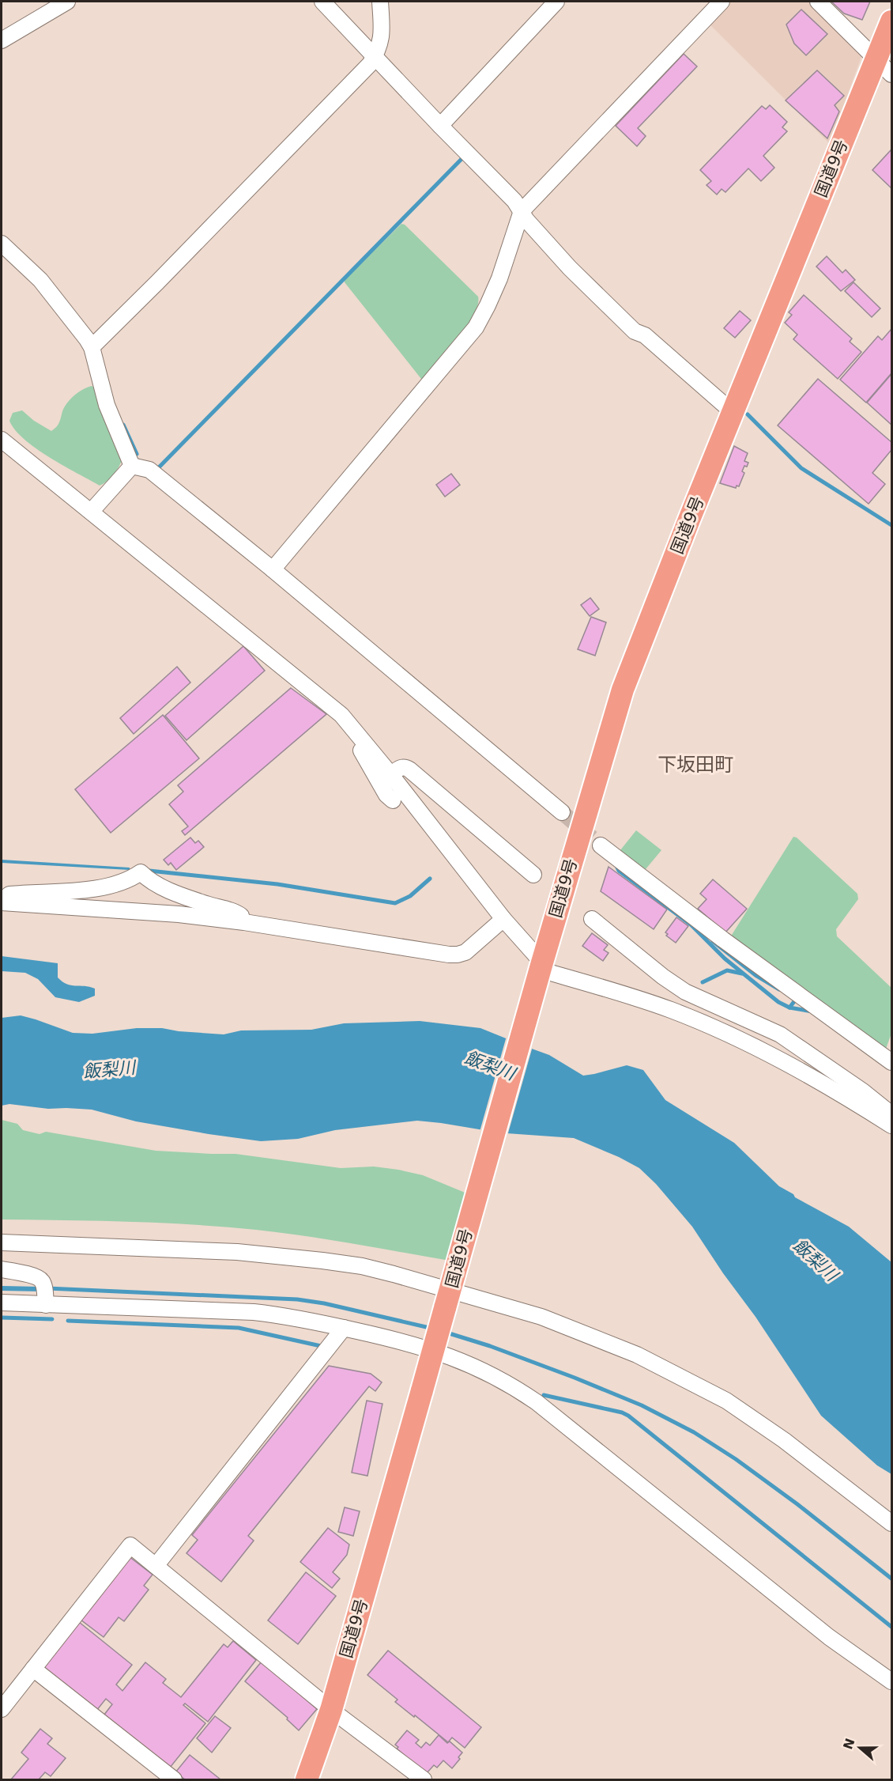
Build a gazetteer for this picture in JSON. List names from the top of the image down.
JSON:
{
  "streets": {
    "highway": ["国道9号"]
  },
  "districts": ["下坂田町"],
  "water": ["飯梨川"],
  "north": "left"
}
